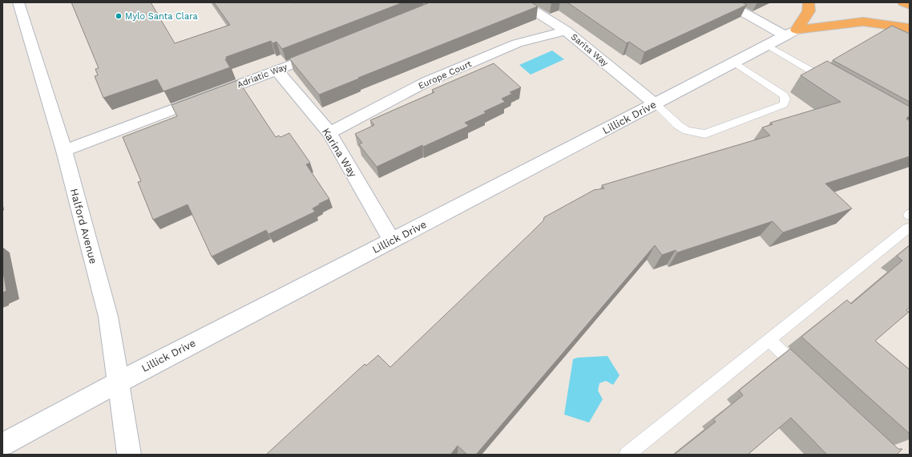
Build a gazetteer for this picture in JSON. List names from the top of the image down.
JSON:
{
  "streets": {
    "street": [
      "Sarita Way",
      "Europe Court",
      "Adriatic Way",
      "Lillick Drive",
      "Karina Way",
      "Halford Avenue"
    ]
  },
  "crossings": [
    ["Sarita Way", "Europe Court"],
    ["Sarita Way", "Lillick Drive"],
    ["Europe Court", "Karina Way"],
    ["Adriatic Way", "Karina Way"],
    ["Adriatic Way", "Halford Avenue"],
    ["Lillick Drive", "Karina Way"],
    ["Lillick Drive", "Halford Avenue"]
  ],
  "places": ["Mylo Santa Clara"]
}
